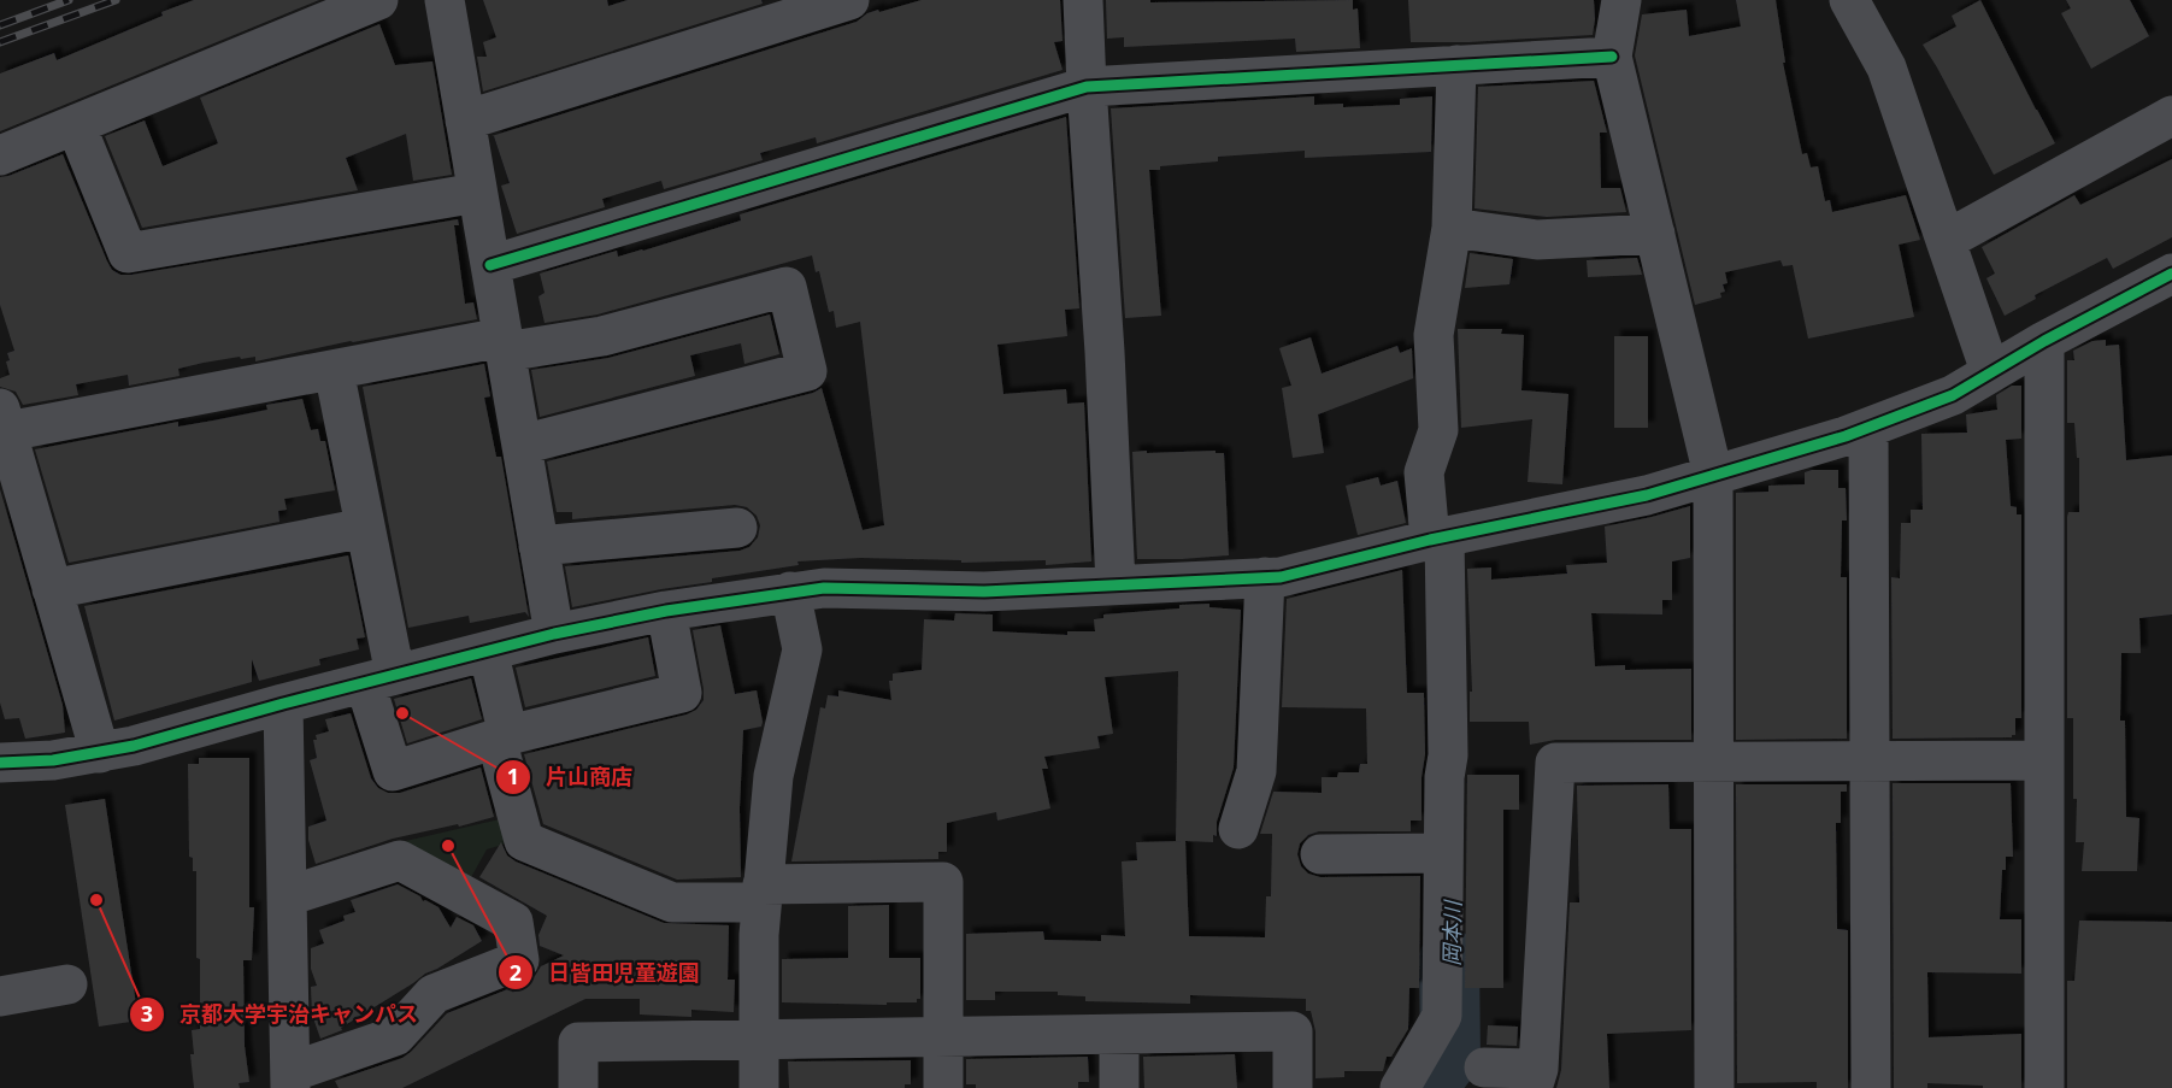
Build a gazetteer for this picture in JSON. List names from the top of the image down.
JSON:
{
  "water": ["岡本川"],
  "places": ["片山商店", "日皆田児童遊園", "京都大学宇治キャンパス"]
}
